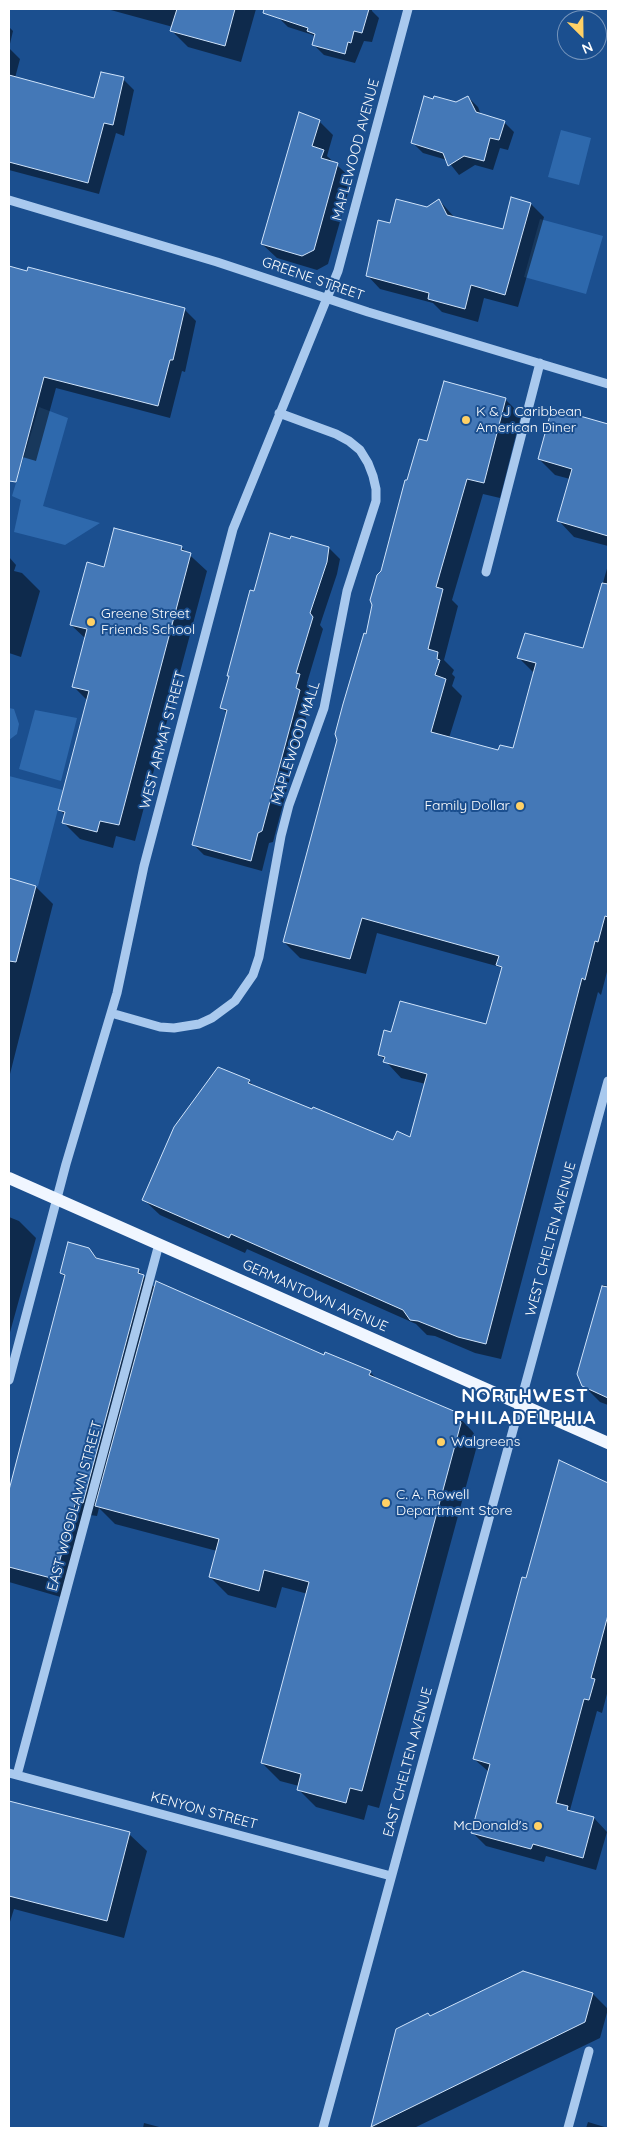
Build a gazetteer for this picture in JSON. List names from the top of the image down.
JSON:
{
  "streets": {
    "main road": ["GERMANTOWN AVENUE"],
    "street": [
      "MAPLEWOOD AVENUE",
      "GREENE STREET",
      "WEST ARMAT STREET",
      "MAPLEWOOD MALL",
      "WEST CHELTEN AVENUE",
      "EAST WOODLAWN STREET",
      "EAST CHELTEN AVENUE",
      "KENYON STREET"
    ]
  },
  "crossings": [
    ["MAPLEWOOD AVENUE", "GREENE STREET"],
    ["MAPLEWOOD AVENUE", "WEST ARMAT STREET"],
    ["GREENE STREET", "WEST ARMAT STREET"],
    ["WEST ARMAT STREET", "MAPLEWOOD MALL"],
    ["WEST ARMAT STREET", "GERMANTOWN AVENUE"],
    ["WEST CHELTEN AVENUE", "GERMANTOWN AVENUE"],
    ["WEST CHELTEN AVENUE", "EAST CHELTEN AVENUE"],
    ["GERMANTOWN AVENUE", "EAST WOODLAWN STREET"],
    ["GERMANTOWN AVENUE", "EAST CHELTEN AVENUE"],
    ["EAST WOODLAWN STREET", "KENYON STREET"],
    ["EAST CHELTEN AVENUE", "KENYON STREET"]
  ],
  "districts": ["NORTHWEST PHILADELPHIA"],
  "places": [
    "K & J Caribbean American Diner",
    "Greene Street Friends School",
    "Family Dollar",
    "Walgreens",
    "C. A. Rowell Department Store",
    "McDonald's"
  ],
  "north": "bottom right"
}
